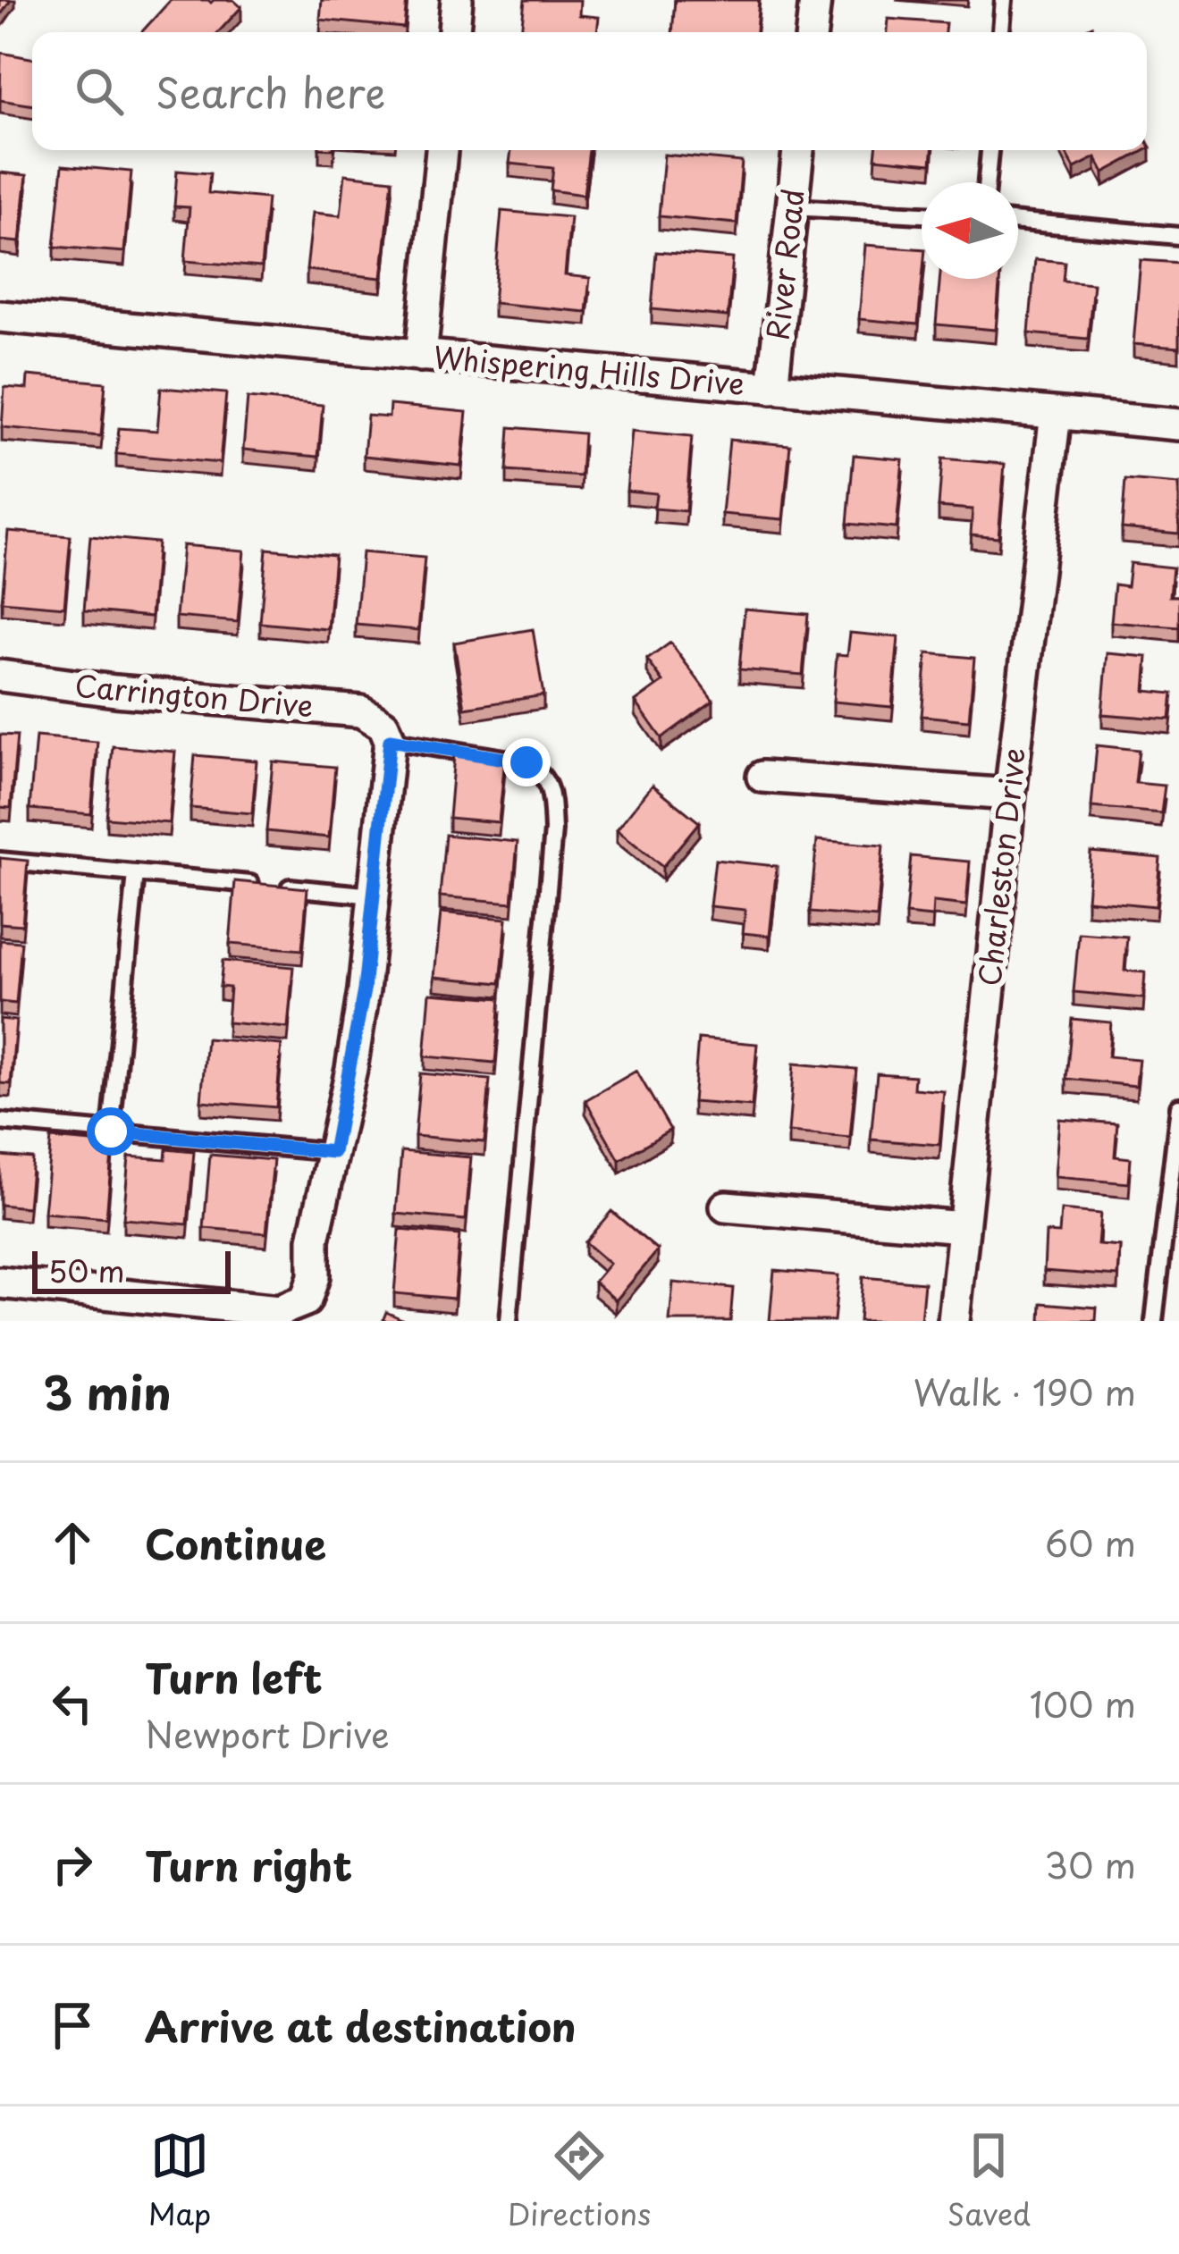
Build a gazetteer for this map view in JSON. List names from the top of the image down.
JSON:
{
  "streets": {
    "street": [
      "River Road",
      "Whispering Hills Drive",
      "Carrington Drive",
      "Charleston Drive"
    ]
  },
  "crossings": [
    ["River Road", "Whispering Hills Drive"],
    ["Whispering Hills Drive", "Charleston Drive"]
  ],
  "scale_bar": "50 m",
  "north": "left",
  "page": {
    "search": "Search here",
    "scale": "50 m",
    "heading": ["3 min", "Walk · 190 m"],
    "list": [
      ["Continue", "60 m"],
      ["Turn left", "Newport Drive", "100 m"],
      ["Turn right", "30 m"],
      "Arrive at destination"
    ],
    "nav": ["Map", "Directions", "Saved"]
  }
}
